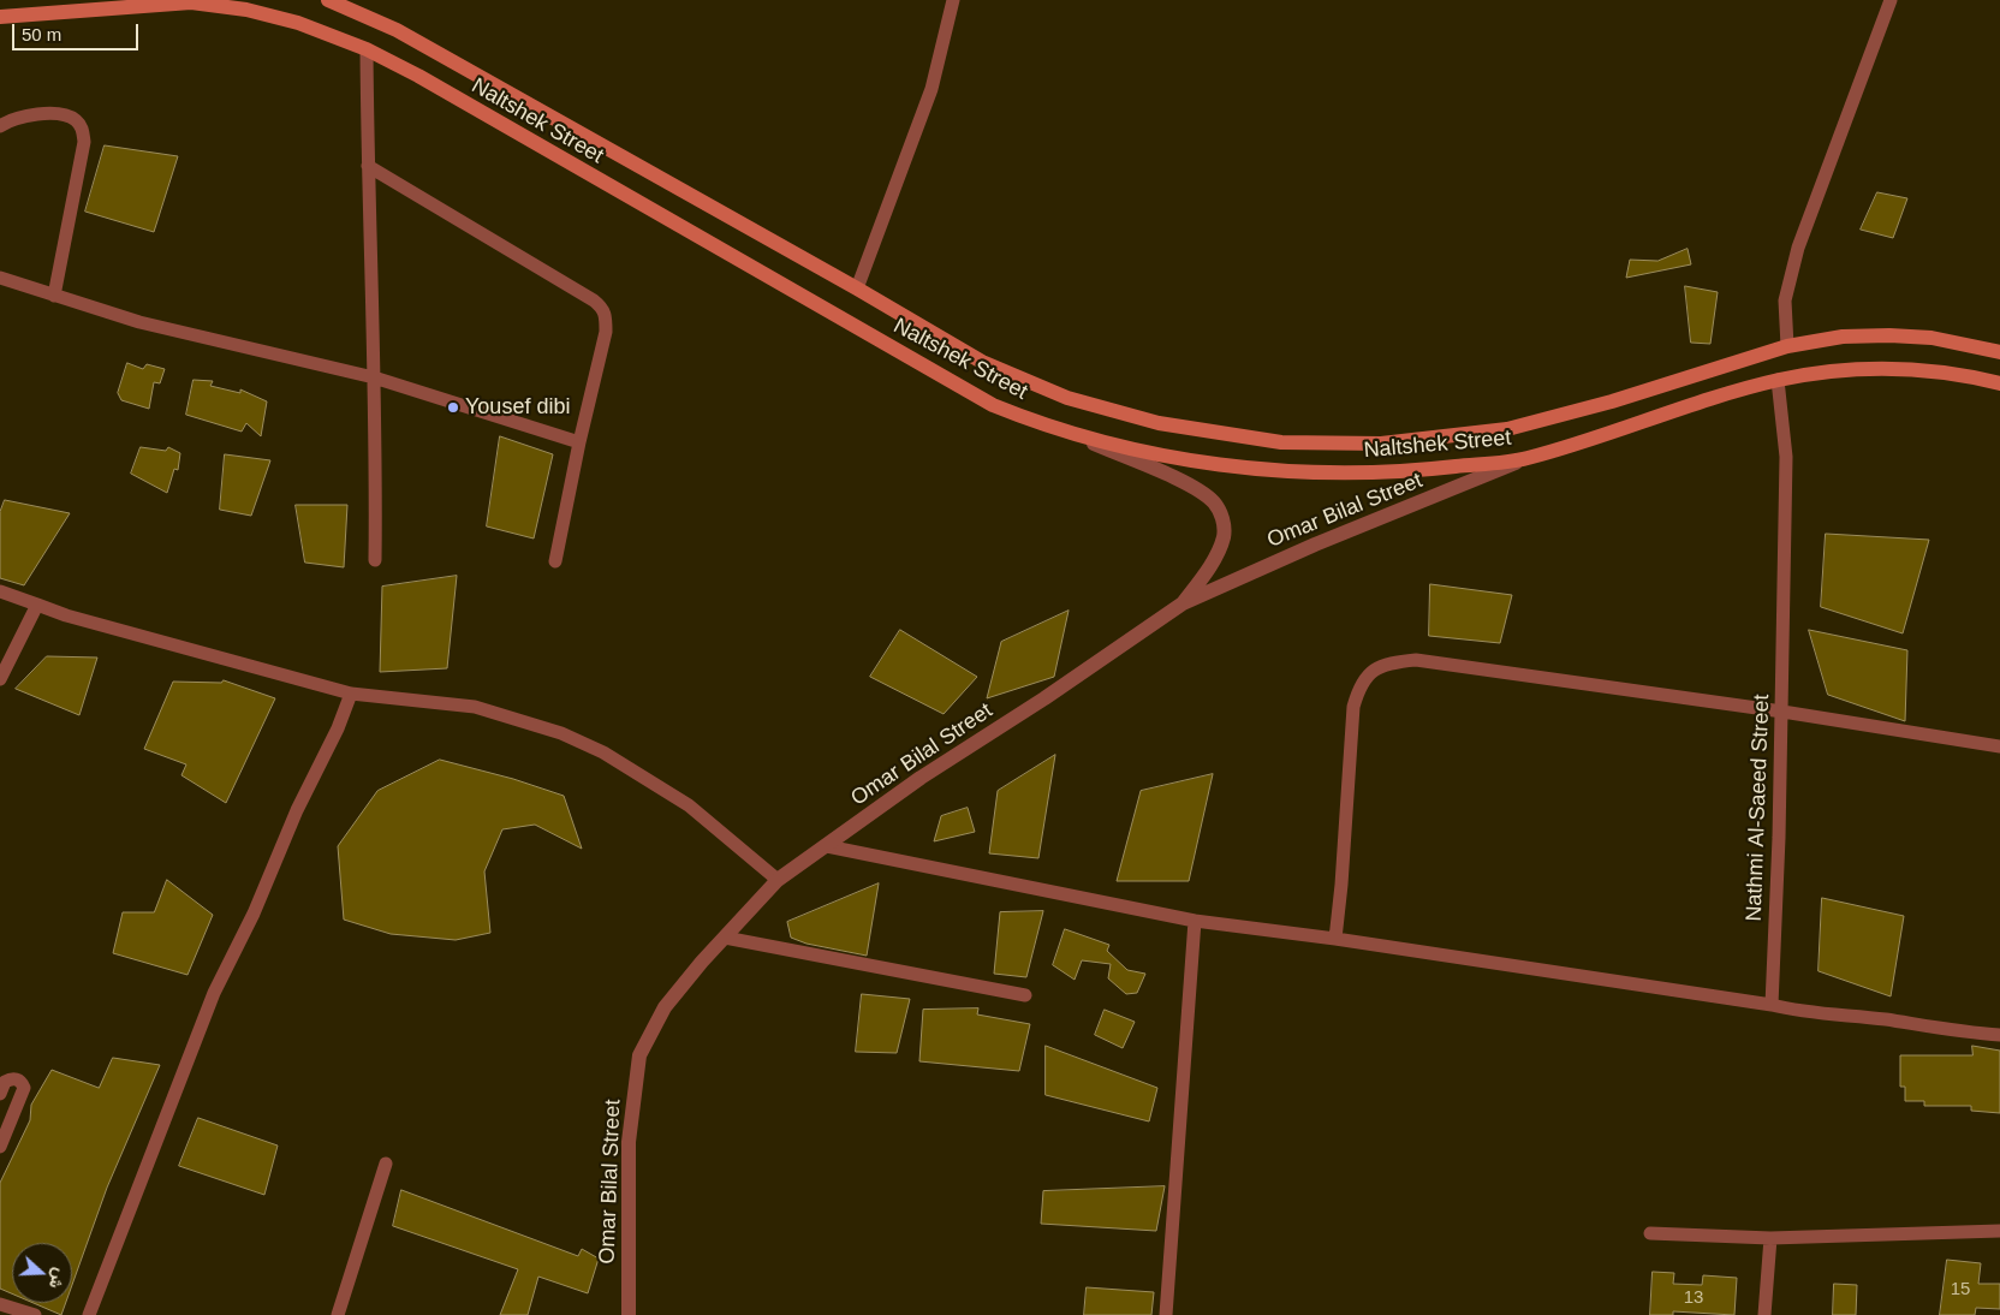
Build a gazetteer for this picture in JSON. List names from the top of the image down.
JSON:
{
  "streets": {
    "main road": ["Naltshek Street"],
    "street": ["Omar Bilal Street", "Nathmi Al-Saeed Street"]
  },
  "crossings": [
    ["Naltshek Street", "Omar Bilal Street"],
    ["Naltshek Street", "Nathmi Al-Saeed Street"]
  ],
  "places": ["Yousef dibi"],
  "house_numbers": ["15", "13"],
  "scale_bar": "50 m",
  "north": "right"
}
